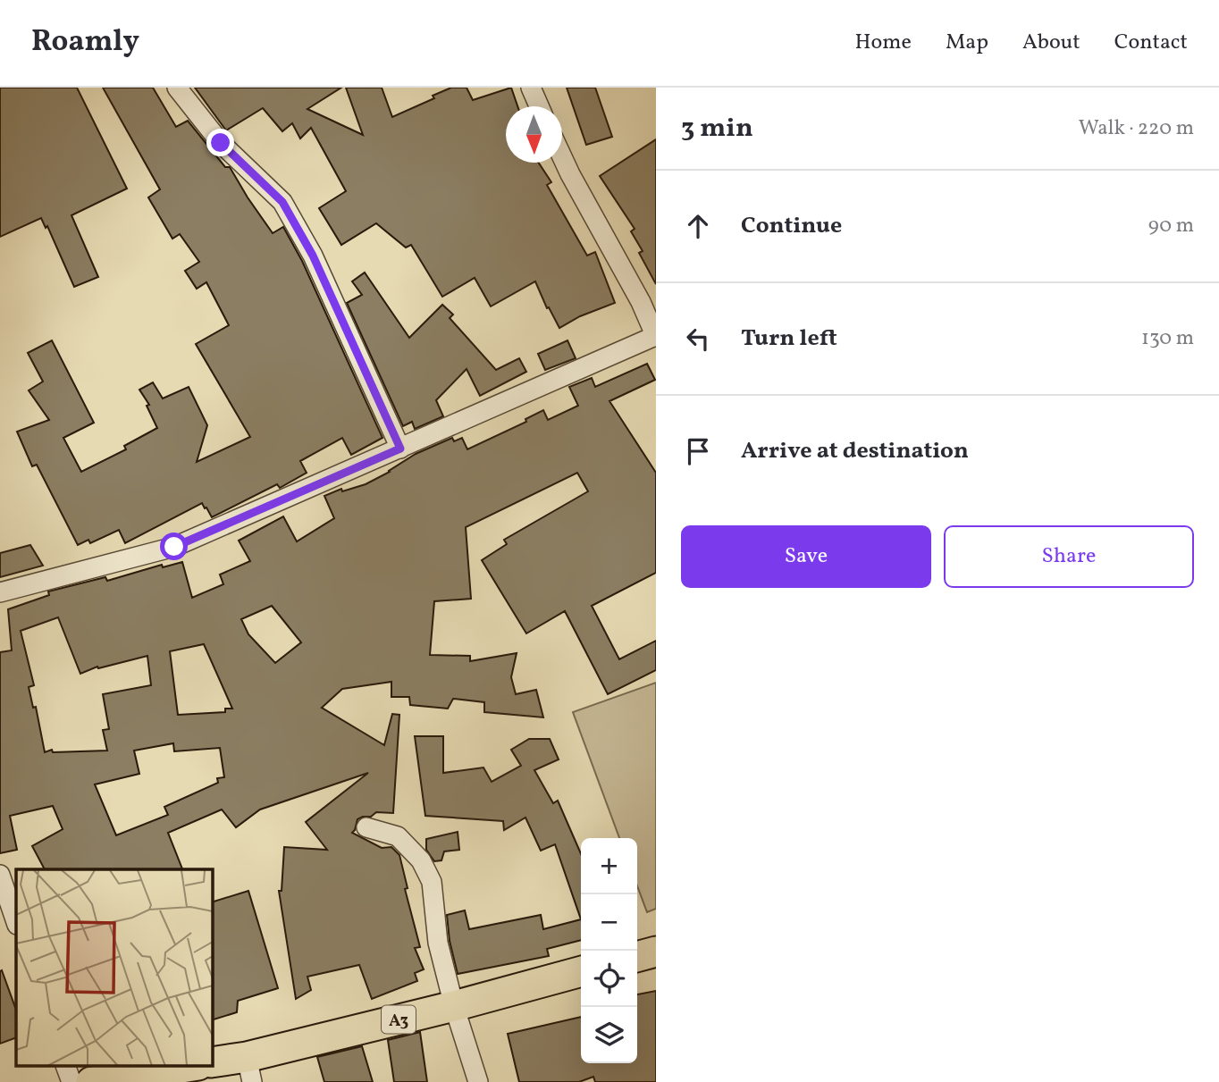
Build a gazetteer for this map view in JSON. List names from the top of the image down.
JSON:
{
  "streets": {
    "main road": ["A3"]
  },
  "north": "bottom",
  "page": {
    "header": "Roamly",
    "nav": [
      "Home",
      "Map",
      "About",
      "Contact"
    ],
    "heading": ["3 min", "Walk · 220 m"],
    "list": [
      ["Continue", "90 m"],
      ["Turn left", "130 m"],
      "Arrive at destination"
    ],
    "buttons": ["Save", "Share"],
    "map_buttons": ["+", "−"]
  }
}
